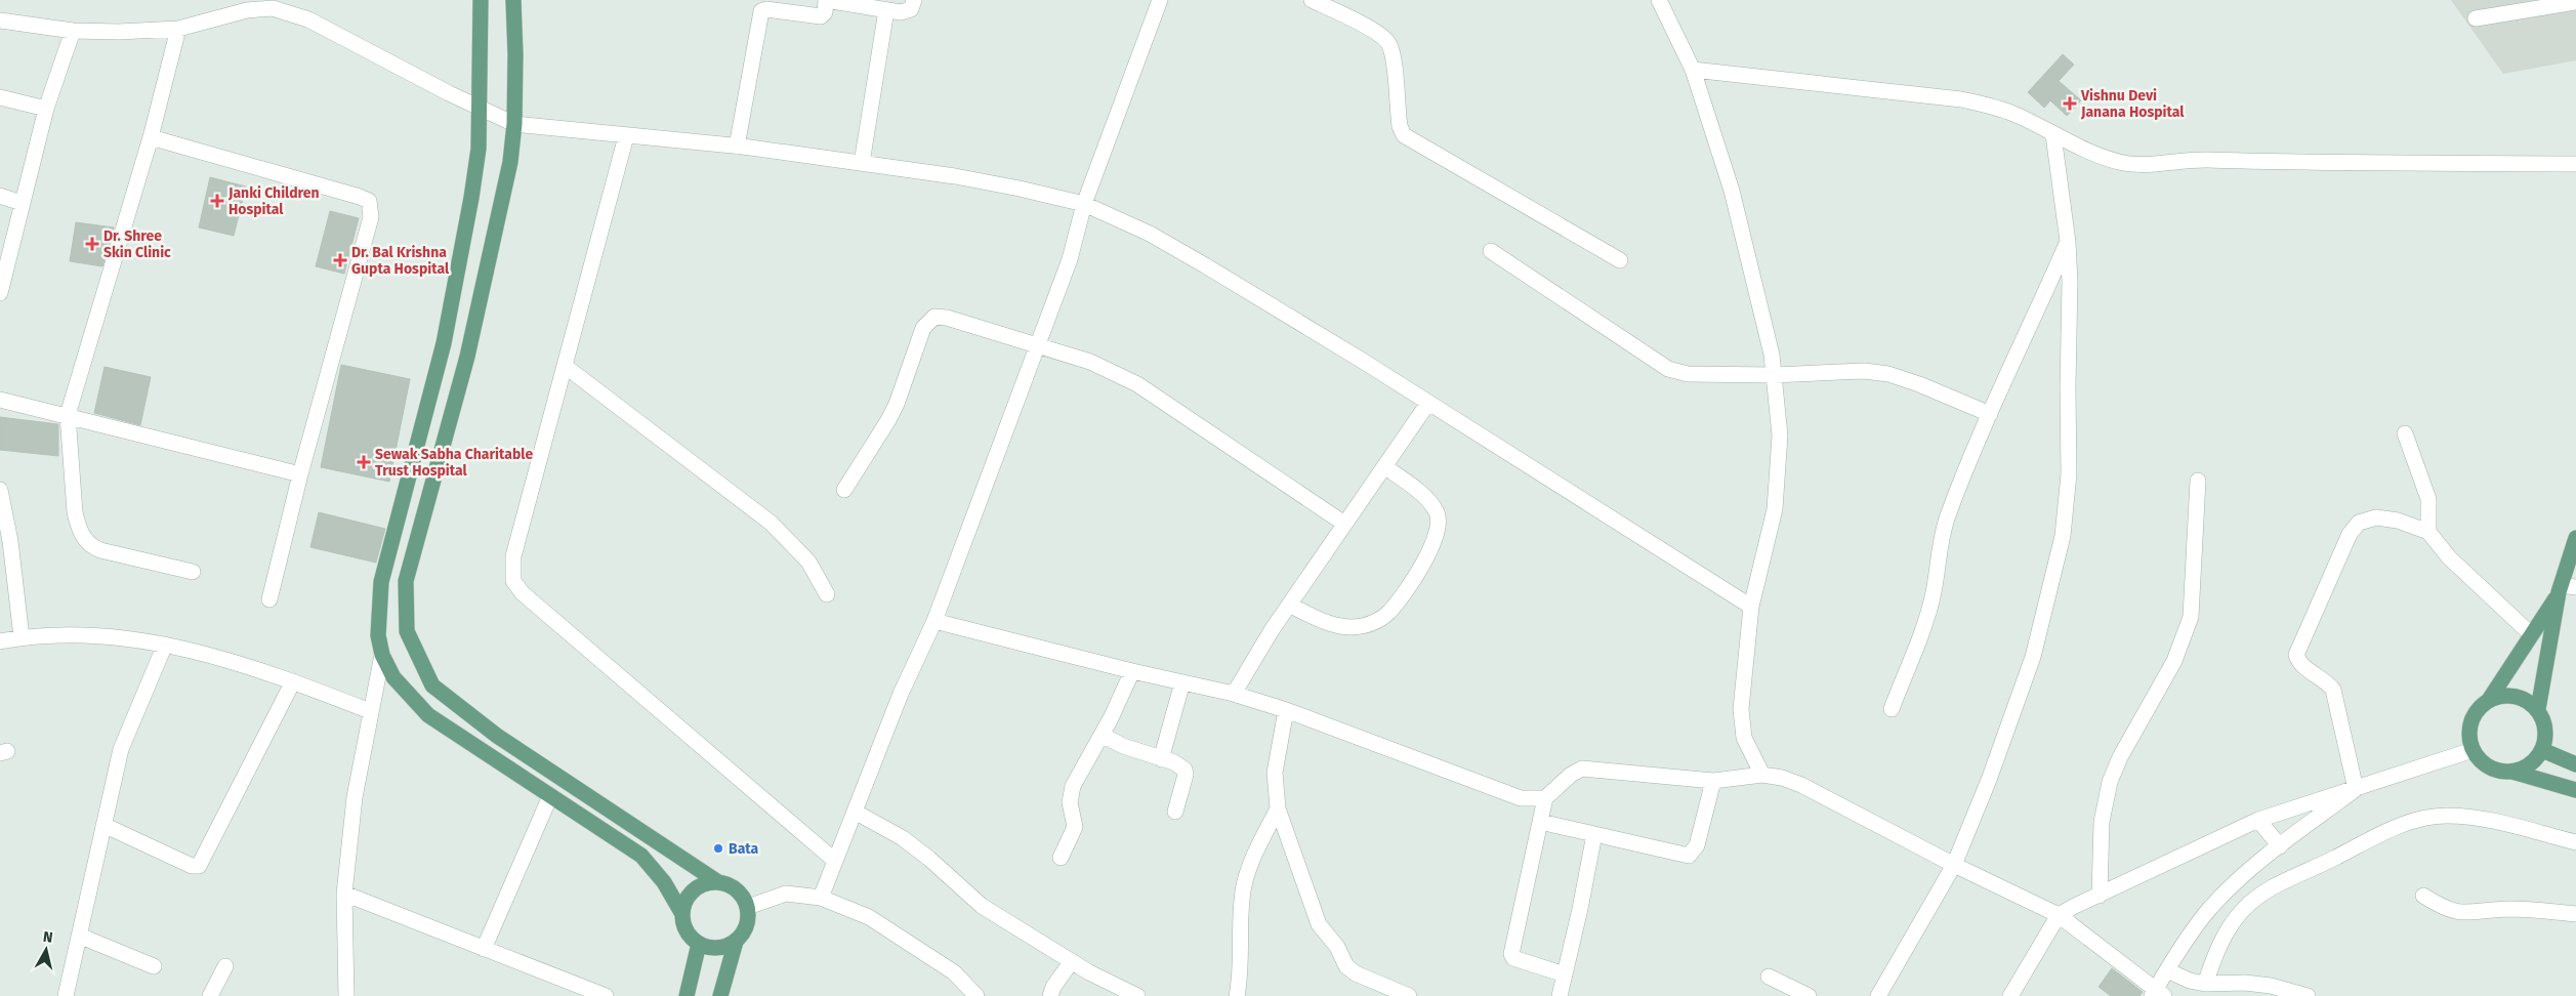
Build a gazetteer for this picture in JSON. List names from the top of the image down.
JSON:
{
  "places": {
    "health": [
      "Vishnu Devi Janana Hospital",
      "Janki Children Hospital",
      "Dr. Shree Skin Clinic",
      "Dr. Bal Krishna Gupta Hospital",
      "Sewak Sabha Charitable Trust Hospital"
    ],
    "other": ["Bata"]
  },
  "north": "top"
}
